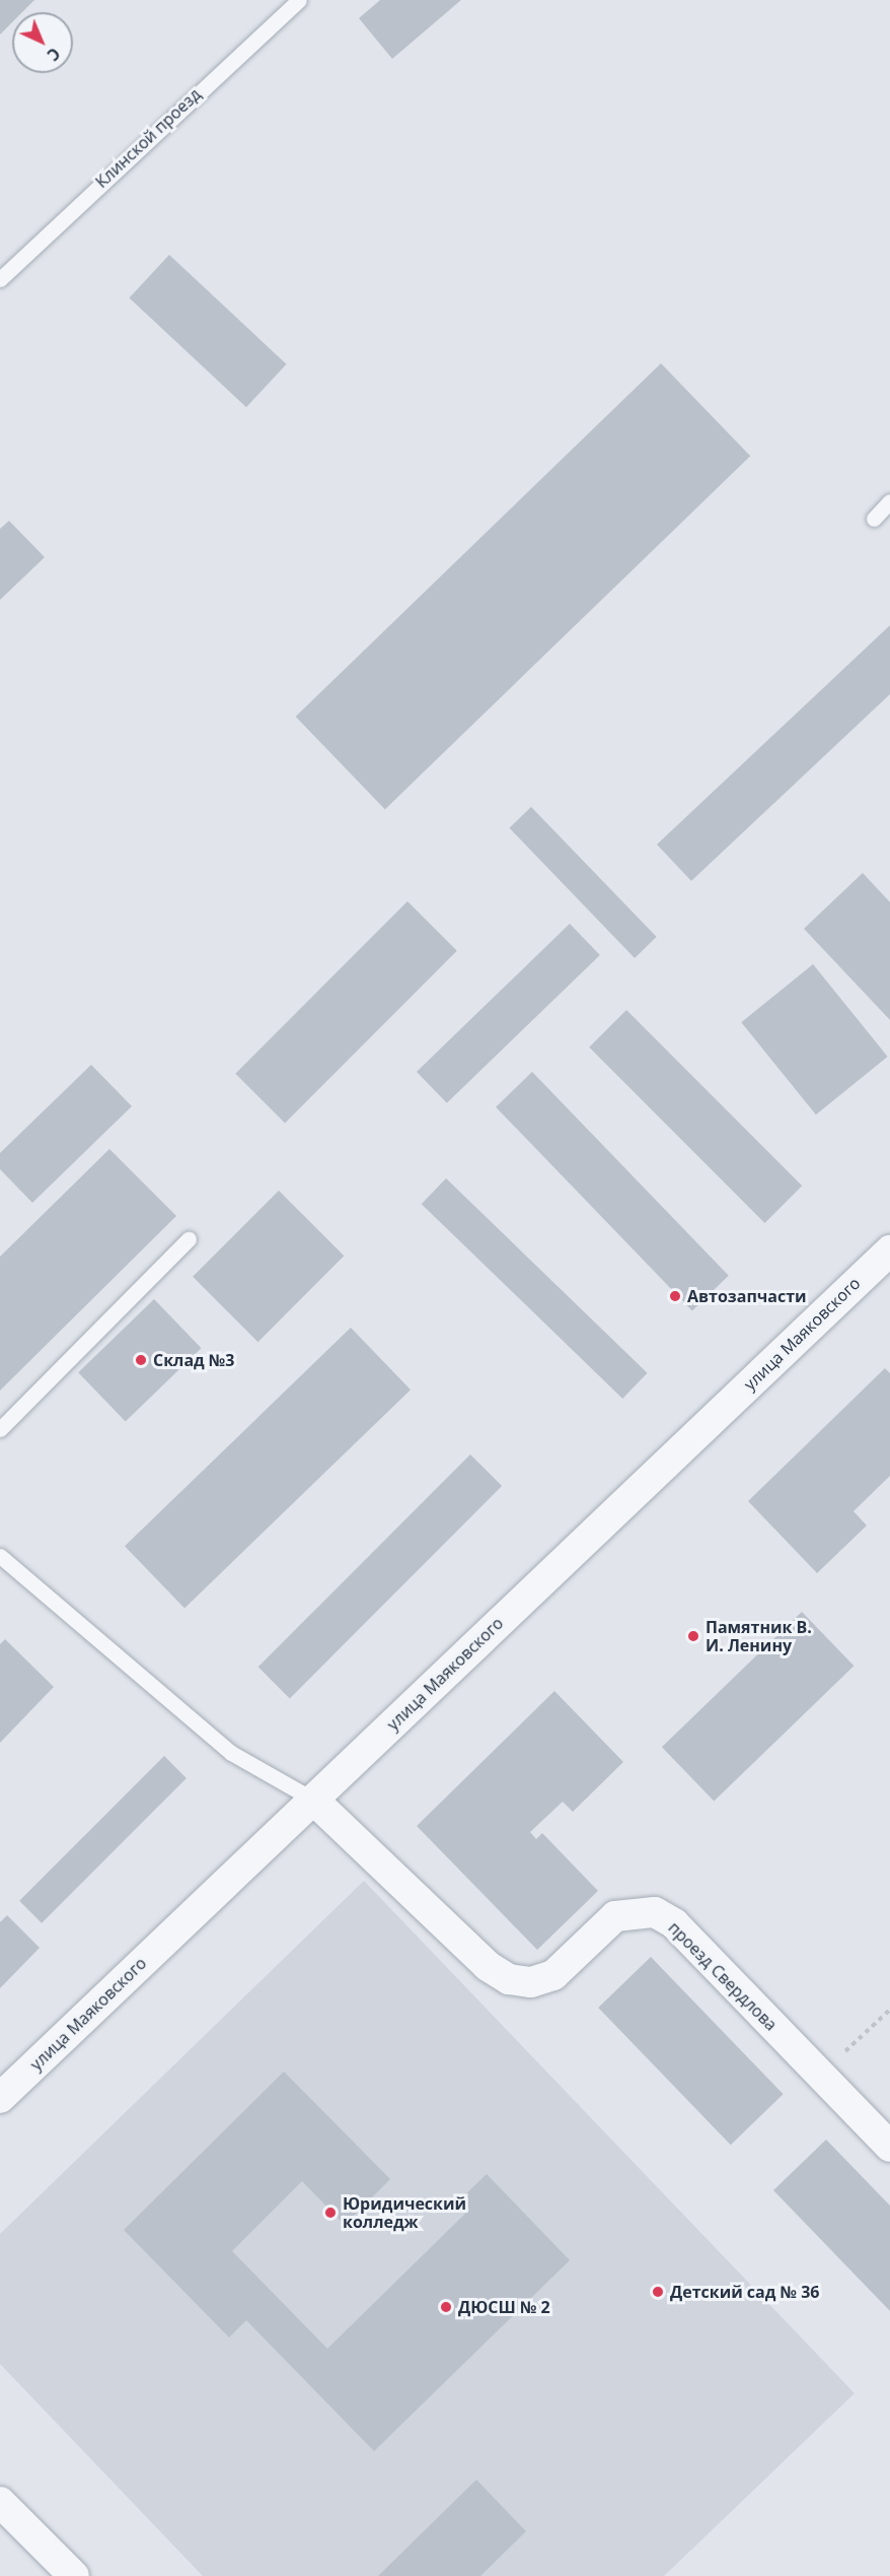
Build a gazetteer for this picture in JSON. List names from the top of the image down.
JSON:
{
  "streets": {
    "street": ["улица Маяковского", "проезд Свердлова"],
    "lane": ["Клинской проезд"]
  },
  "crossings": [
    ["улица Маяковского", "проезд Свердлова"]
  ],
  "places": [
    "Автозапчасти",
    "Склад №3",
    "Памятник В. И. Ленину",
    "Юридический колледж",
    "Детский сад № 36",
    "ДЮСШ № 2"
  ],
  "north": "bottom right"
}
